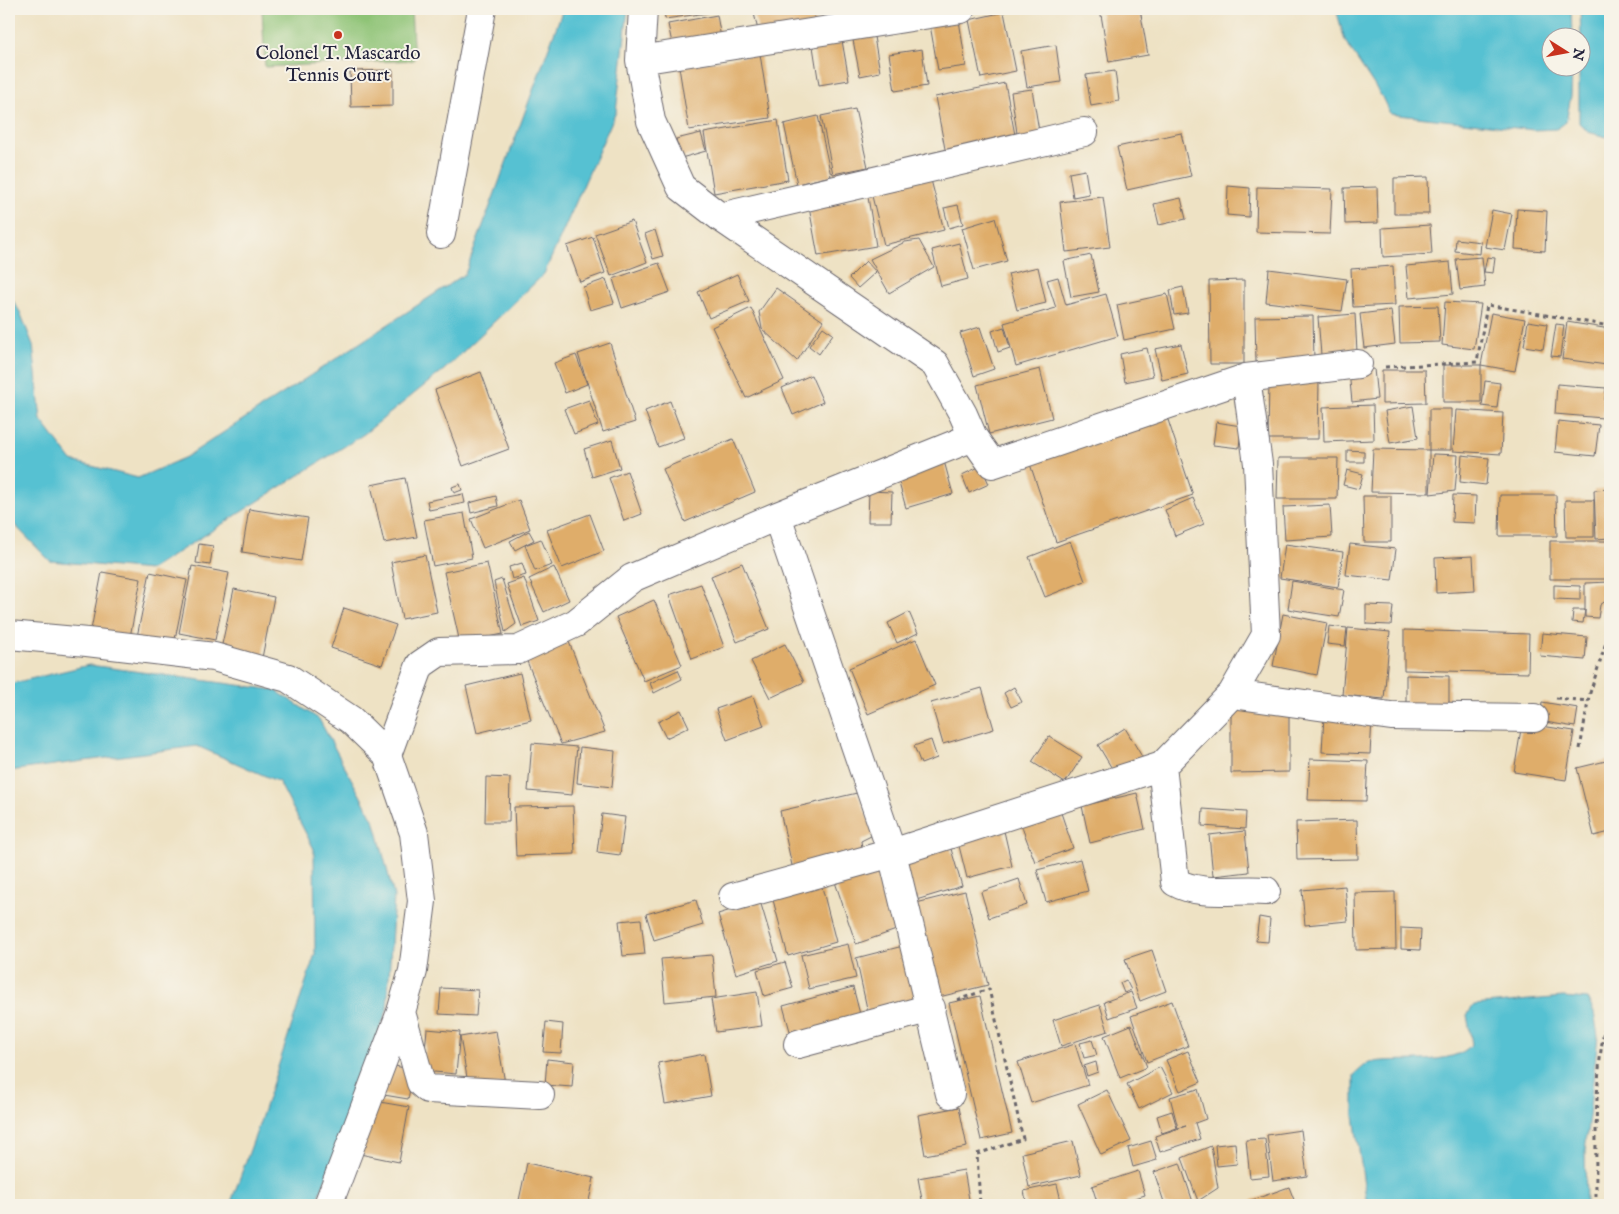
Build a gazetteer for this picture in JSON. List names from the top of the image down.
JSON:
{
  "places": ["Colonel T. Mascardo Tennis Court"],
  "north": "right"
}
